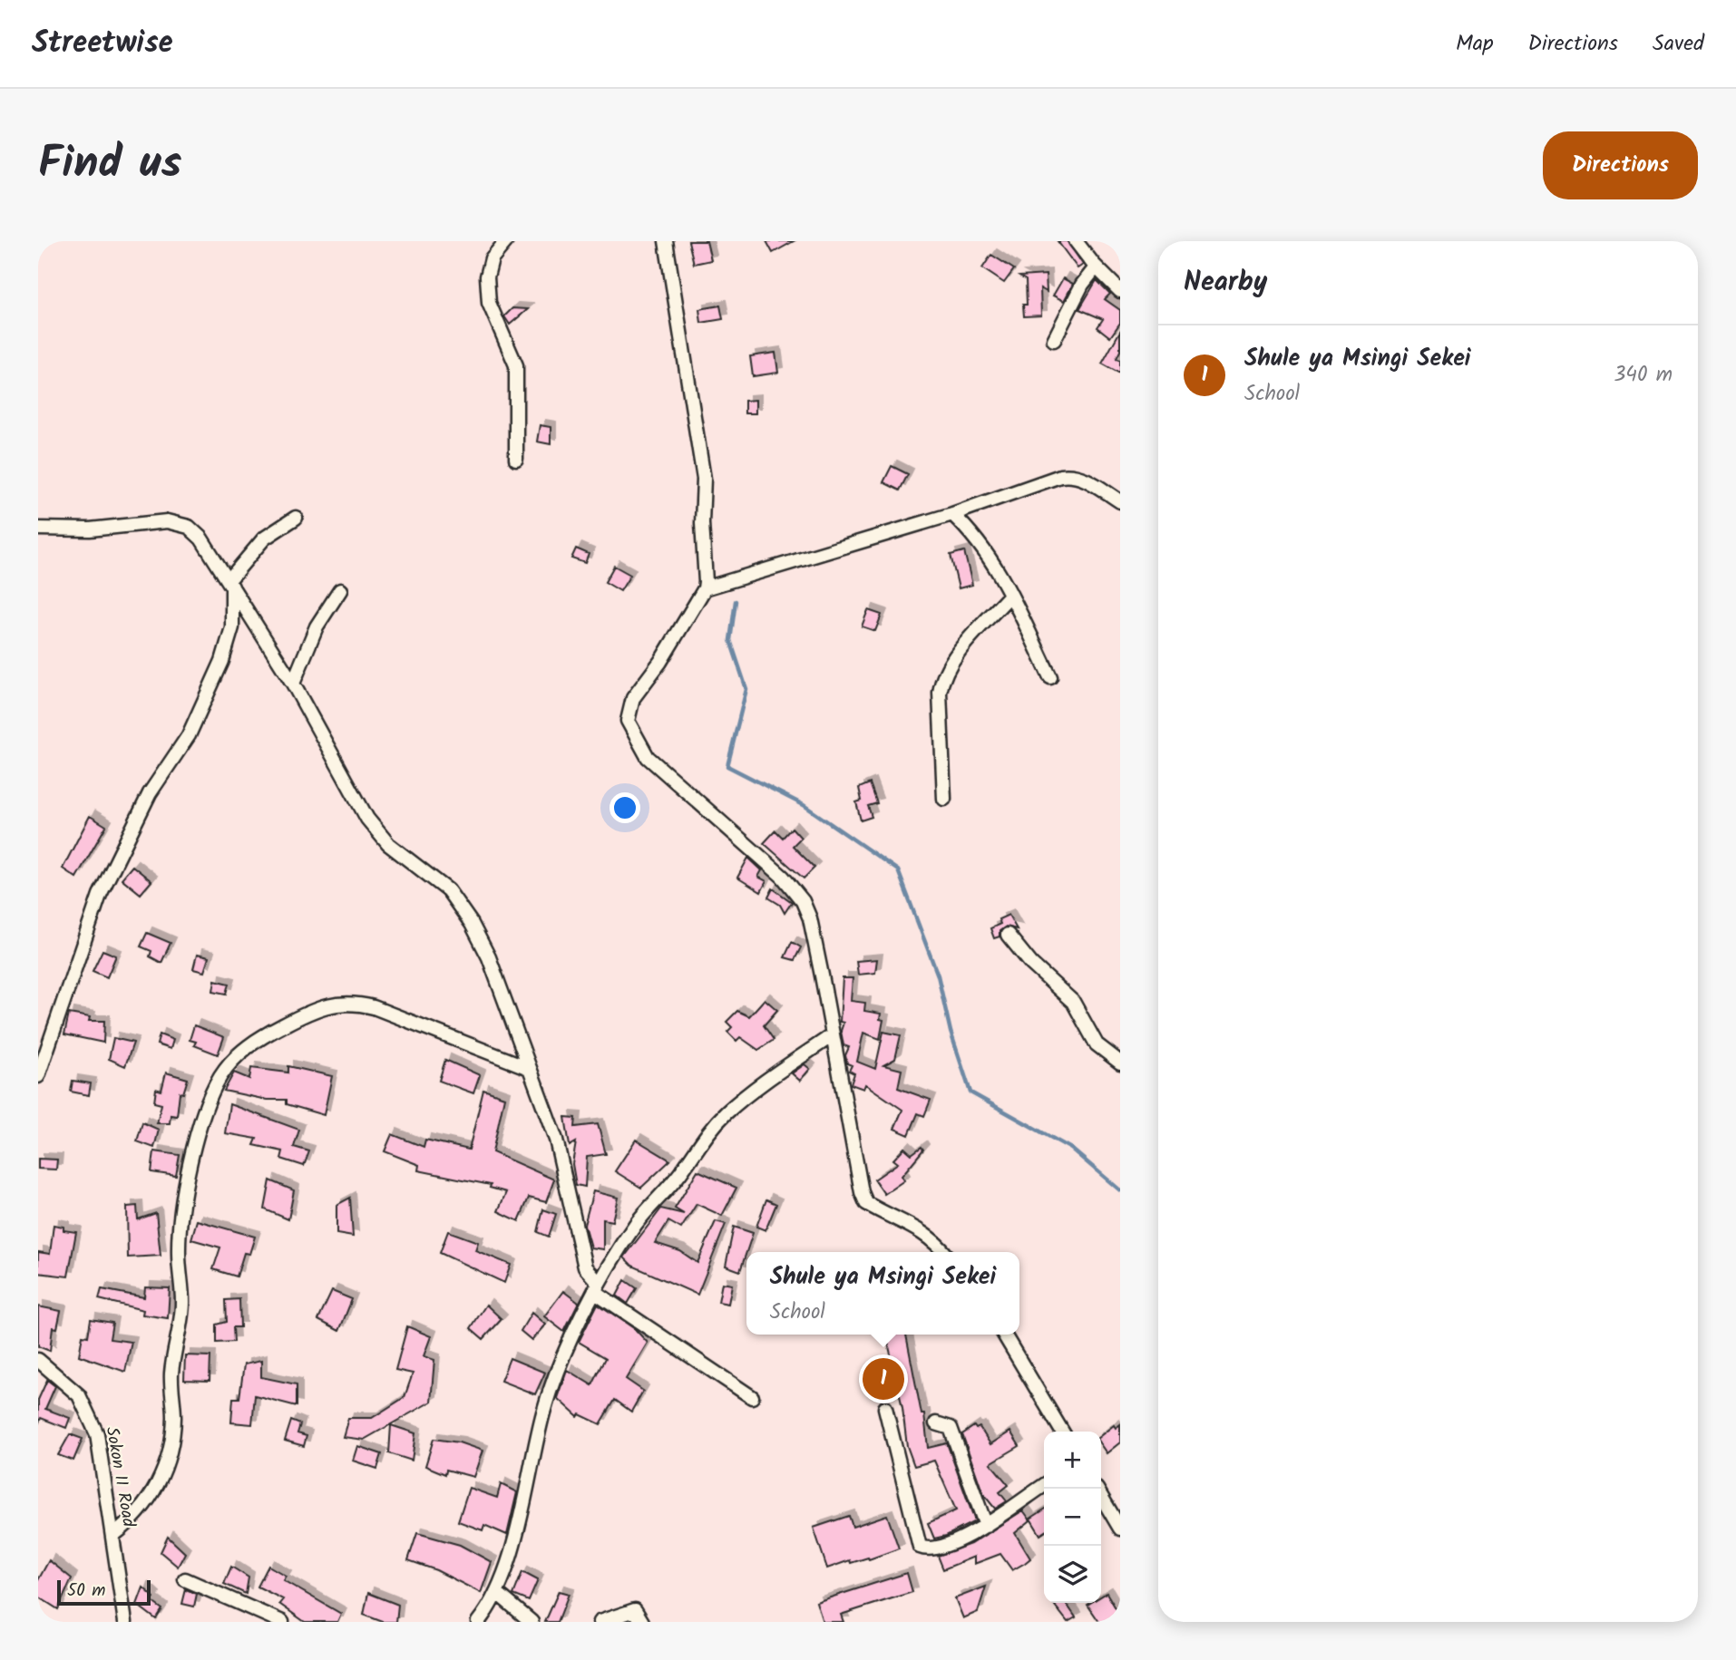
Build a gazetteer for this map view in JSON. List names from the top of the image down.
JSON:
{
  "streets": {
    "street": ["Sokon II Road"]
  },
  "scale_bar": "50 m",
  "page": {
    "header": "Streetwise",
    "nav": ["Map", "Directions", "Saved"],
    "title": "Find us",
    "buttons": "Directions",
    "heading": "Nearby",
    "list": [
      {
        "mark": "1",
        "name": "Shule ya Msingi Sekei",
        "note": "School",
        "value": "340 m"
      }
    ],
    "popup": ["Shule ya Msingi Sekei", "School"],
    "pins": "1",
    "map_buttons": ["+", "−"],
    "scale": "50 m"
  }
}
